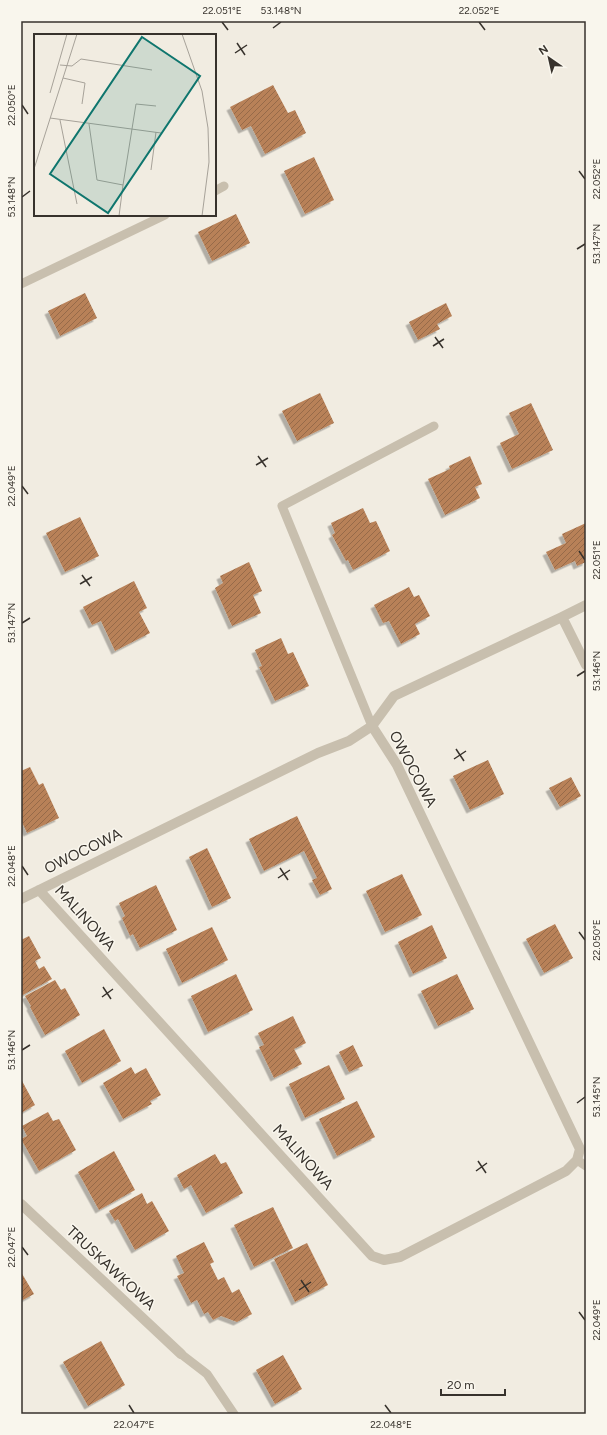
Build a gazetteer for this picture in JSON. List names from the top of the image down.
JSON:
{
  "streets": {
    "street": ["OWOCOWA", "MALINOWA", "TRUSKAWKOWA"]
  },
  "crossings": [
    ["OWOCOWA", "MALINOWA"]
  ],
  "scale_bar": "20 m",
  "north": "top left",
  "coordinates": [
    "22.051°E",
    "53.148°N",
    "22.052°E",
    "22.050°E",
    "53.147°N",
    "22.049°E",
    "53.146°N",
    "22.048°E",
    "53.145°N",
    "22.047°E"
  ]
}
